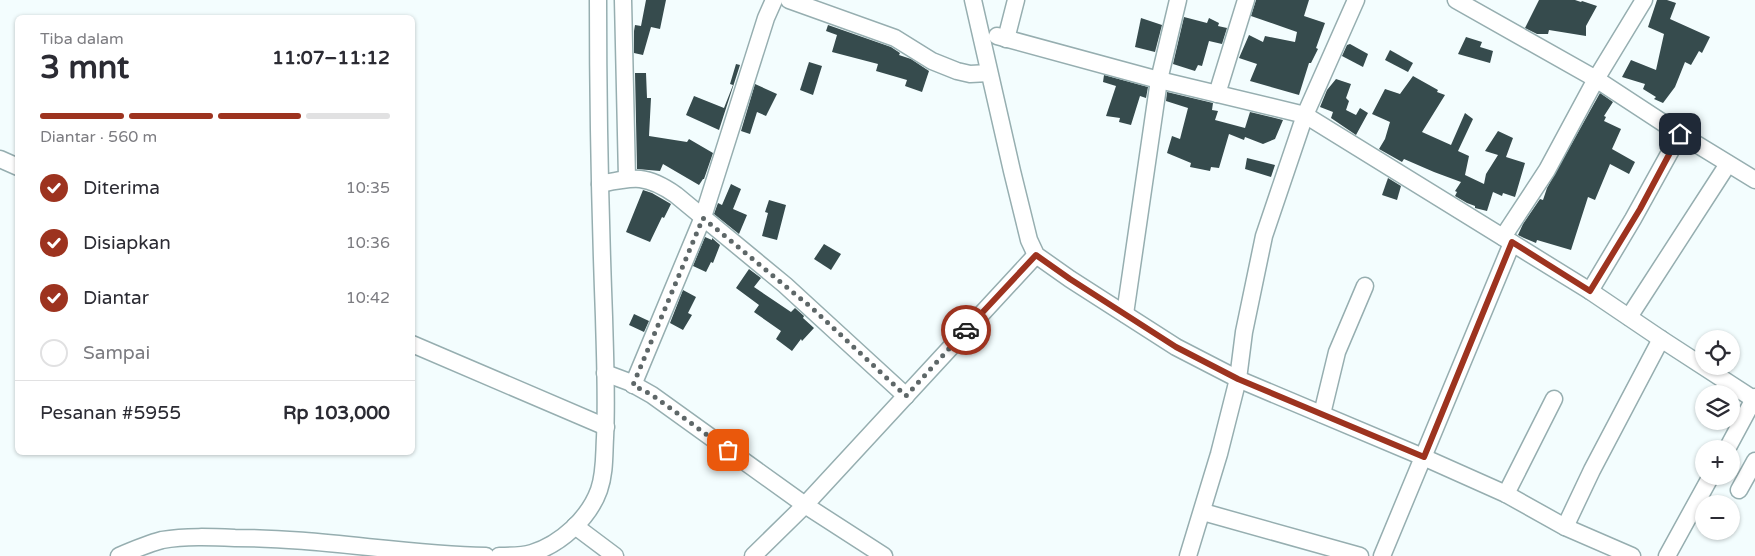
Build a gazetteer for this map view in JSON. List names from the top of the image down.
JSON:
{
  "page": {
    "heading": ["3 mnt", "Tiba dalam", "11:07–11:12"],
    "panel": ["Pesanan #5955", "Rp 103,000"],
    "bar": "Diantar · 560 m",
    "list": [
      ["Diterima", "10:35"],
      ["Disiapkan", "10:36"],
      ["Diantar", "10:42"],
      "Sampai"
    ],
    "map_buttons": ["+", "−"]
  }
}
